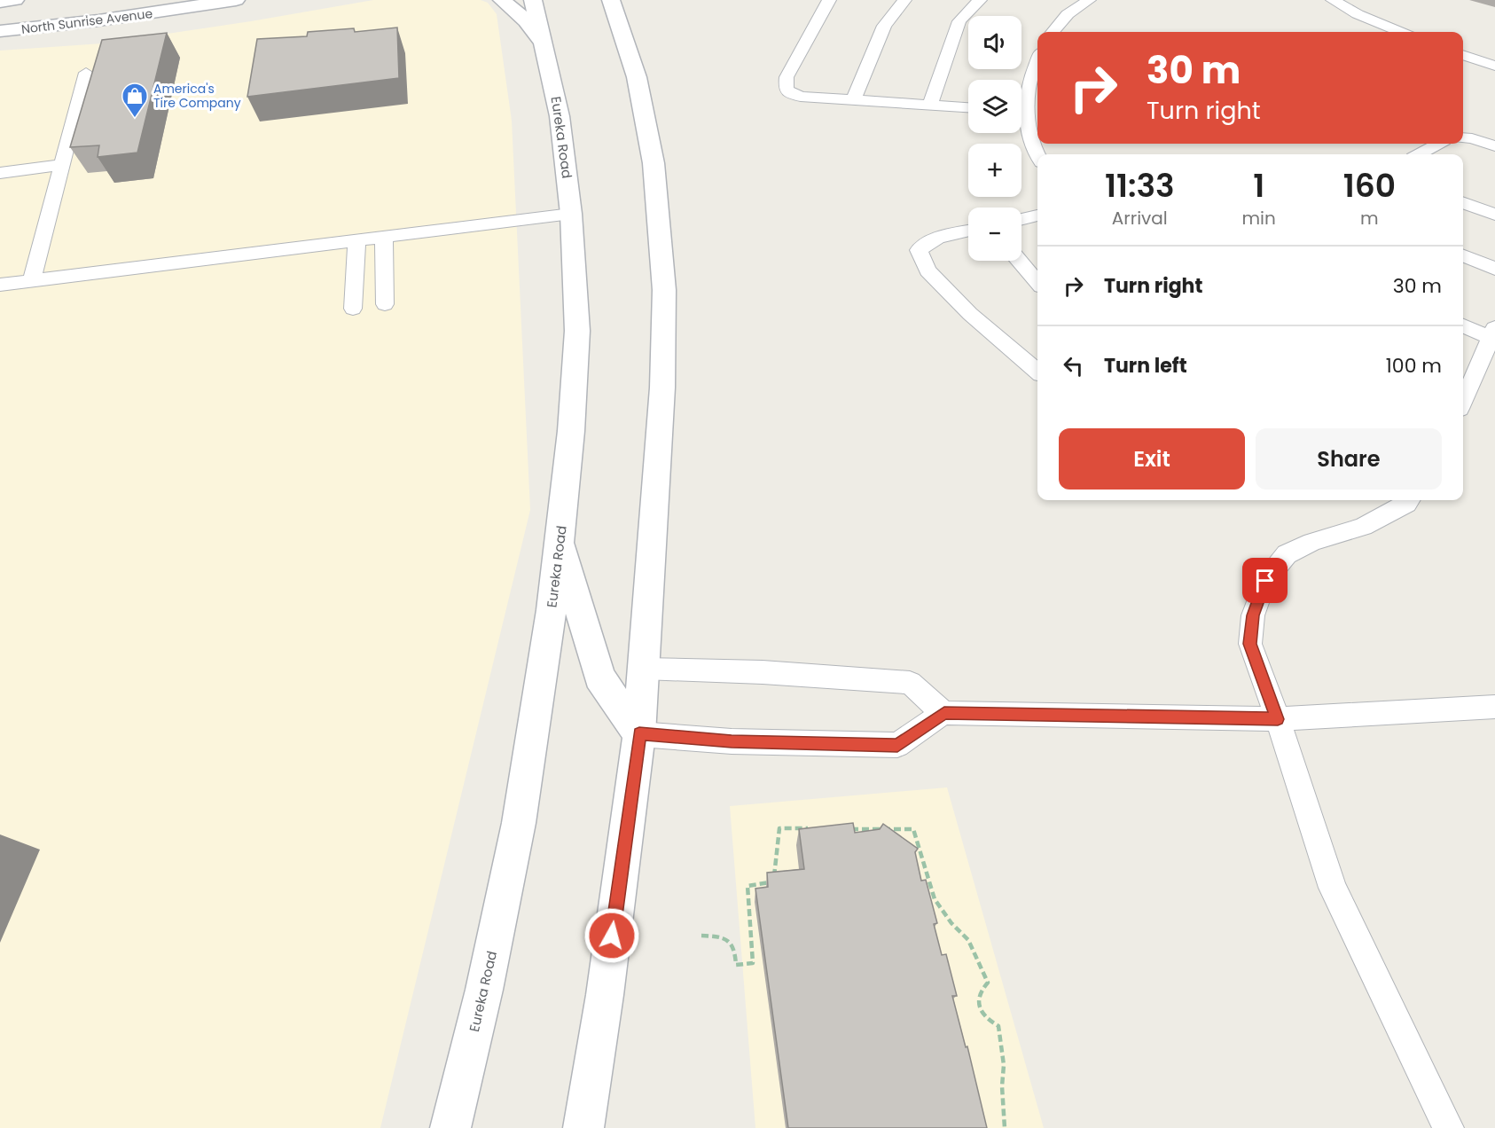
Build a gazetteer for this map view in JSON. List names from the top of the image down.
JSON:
{
  "streets": {
    "main road": ["North Sunrise Avenue", "Eureka Road"]
  },
  "places": {
    "shop": ["America's Tire Company"]
  },
  "page": {
    "map_buttons": ["+", "−"],
    "turn": ["30 m", "Turn right"],
    "eta": [
      "11:33",
      "Arrival",
      "1",
      "min",
      "160",
      "m"
    ],
    "list": [
      {
        "name": "Turn right",
        "value": "30 m"
      },
      {
        "name": "Turn left",
        "value": "100 m"
      }
    ],
    "buttons": ["Exit", "Share"]
  }
}
